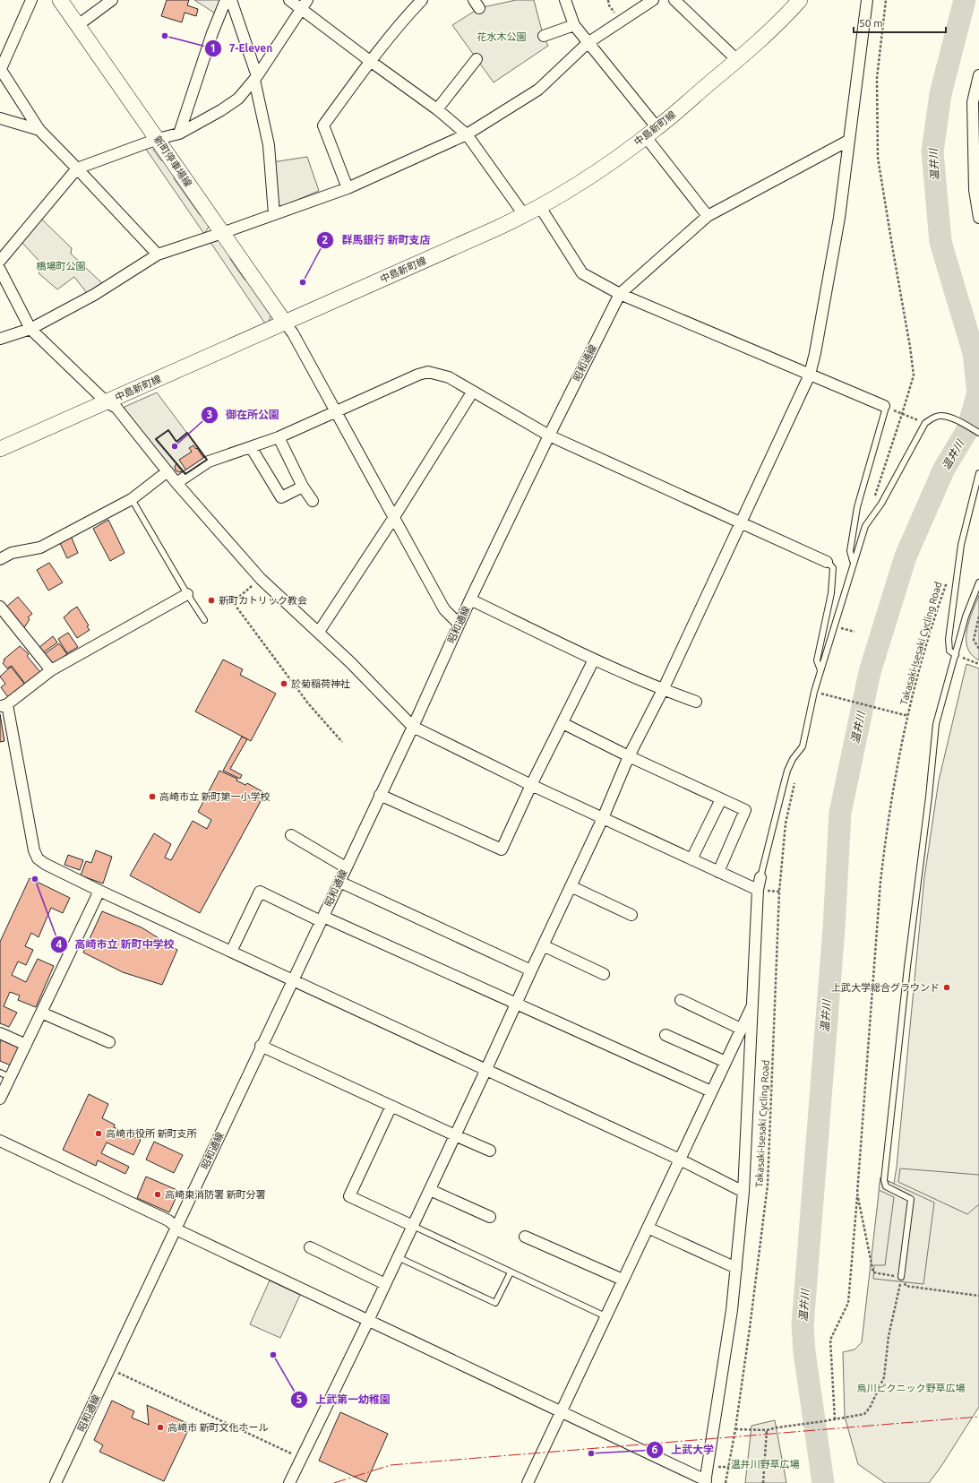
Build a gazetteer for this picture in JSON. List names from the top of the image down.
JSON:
{
  "streets": {
    "main road": ["中島新町線", "新町停車場線"],
    "street": ["昭和通線"],
    "path": ["Takasaki-Isesaki Cycling Road"]
  },
  "crossings": [
    ["中島新町線", "新町停車場線"]
  ],
  "water": ["温井川"],
  "parks": [
    "花水木公園",
    "橋場町公園",
    "烏川ピクニック野草広場",
    "温井川野草広場"
  ],
  "places": [
    "7-Eleven",
    "群馬銀行 新町支店",
    "御在所公園",
    "新町カトリック教会",
    "於菊稲荷神社",
    "高崎市立 新町第一小学校",
    "高崎市立 新町中学校",
    "上武大学総合グラウンド",
    "高崎市役所 新町支所",
    "高崎東消防署 新町分署",
    "上武第一幼稚園",
    "高崎市 新町文化ホール",
    "上武大学"
  ],
  "scale_bar": "50 m"
}
